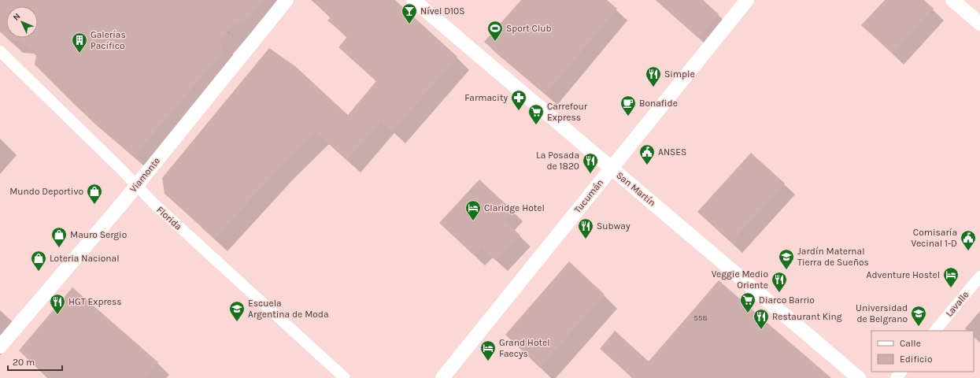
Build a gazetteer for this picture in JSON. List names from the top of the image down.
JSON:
{
  "streets": {
    "street": [
      "Viamonte",
      "San Martín",
      "Tucumán",
      "Florida",
      "Lavalle"
    ]
  },
  "crossings": [
    ["Viamonte", "Florida"],
    ["San Martín", "Tucumán"]
  ],
  "places": {
    "bar": ["Nível D10S"],
    "sports": ["Sport Club"],
    "building": ["Galerías Pacífico"],
    "restaurant": [
      "Simple",
      "La Posada de 1820",
      "Subway",
      "Veggie Medio Oriente",
      "HGT Express",
      "Restaurant King"
    ],
    "pharmacy": ["Farmacity"],
    "cafe": ["Bonafide"],
    "supermarket": ["Carrefour Express", "Diarco Barrio"],
    "public building": ["ANSES", "Comisaría Vecinal 1-D"],
    "shop": ["Mundo Deportivo", "Mauro Sergio", "Loteria Nacional"],
    "hotel": ["Claridge Hotel", "Adventure Hostel", "Grand Hotel Faecys"],
    "school or university": ["Jardín Maternal Tierra de Sueños", "Escuela Argentina de Moda", "Universidad de Belgrano"]
  },
  "house_numbers": ["558"],
  "legend": ["Calle", "Edificio"],
  "scale_bar": "20 m",
  "north": "top left"
}
